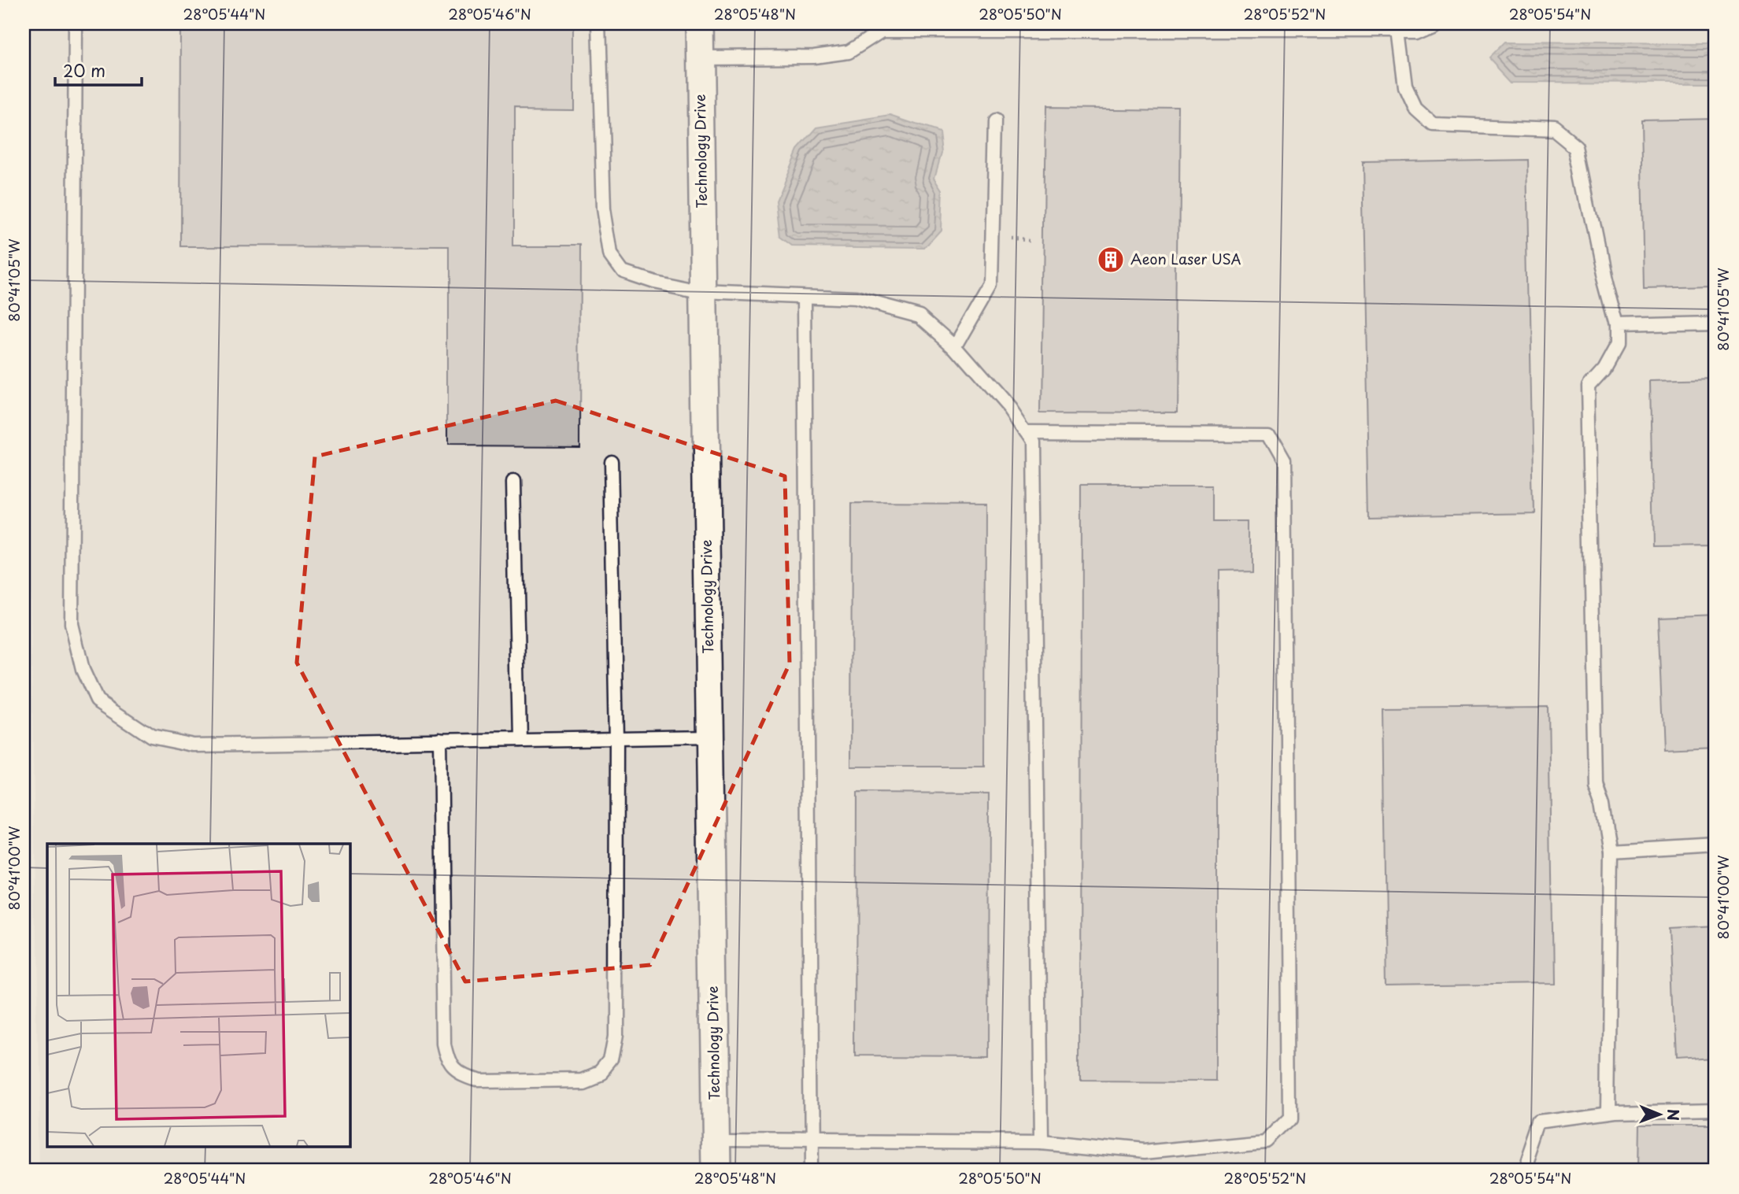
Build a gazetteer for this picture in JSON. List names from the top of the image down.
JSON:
{
  "streets": {
    "street": ["Technology Drive"]
  },
  "places": {
    "building": ["Aeon Laser USA"]
  },
  "scale_bar": "20 m",
  "north": "right",
  "coordinates": [
    "28°05'44\"N",
    "28°05'46\"N",
    "28°05'48\"N",
    "28°05'50\"N",
    "28°05'52\"N",
    "28°05'54\"N",
    "80°41'05\"W",
    "80°41'00\"W"
  ]
}
